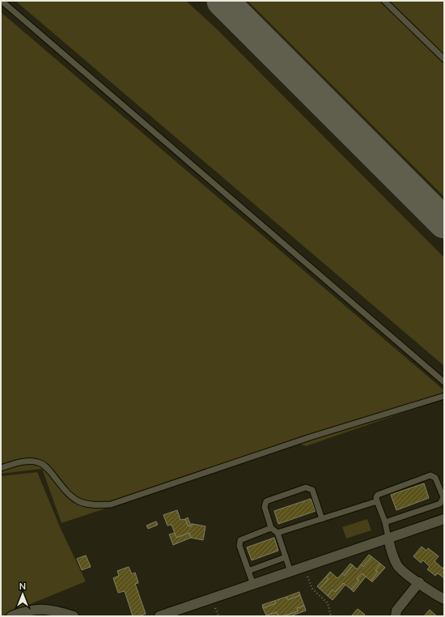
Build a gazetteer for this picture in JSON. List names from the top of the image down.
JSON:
{
  "north": "top"
}
